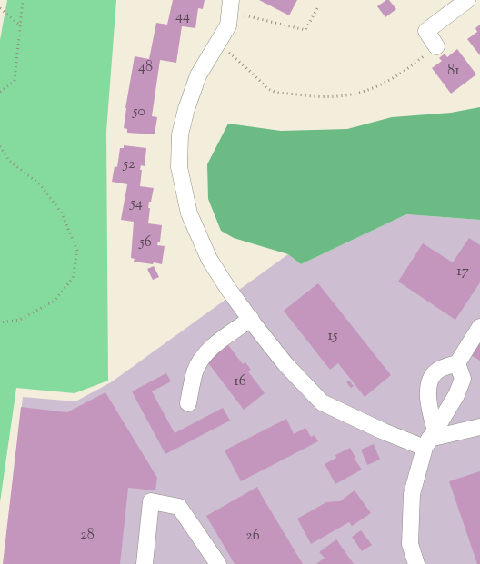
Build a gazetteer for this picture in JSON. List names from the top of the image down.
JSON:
{
  "house_numbers": [
    "44",
    "48",
    "81",
    "50",
    "52",
    "54",
    "56",
    "17",
    "15",
    "16",
    "28",
    "26"
  ]
}
